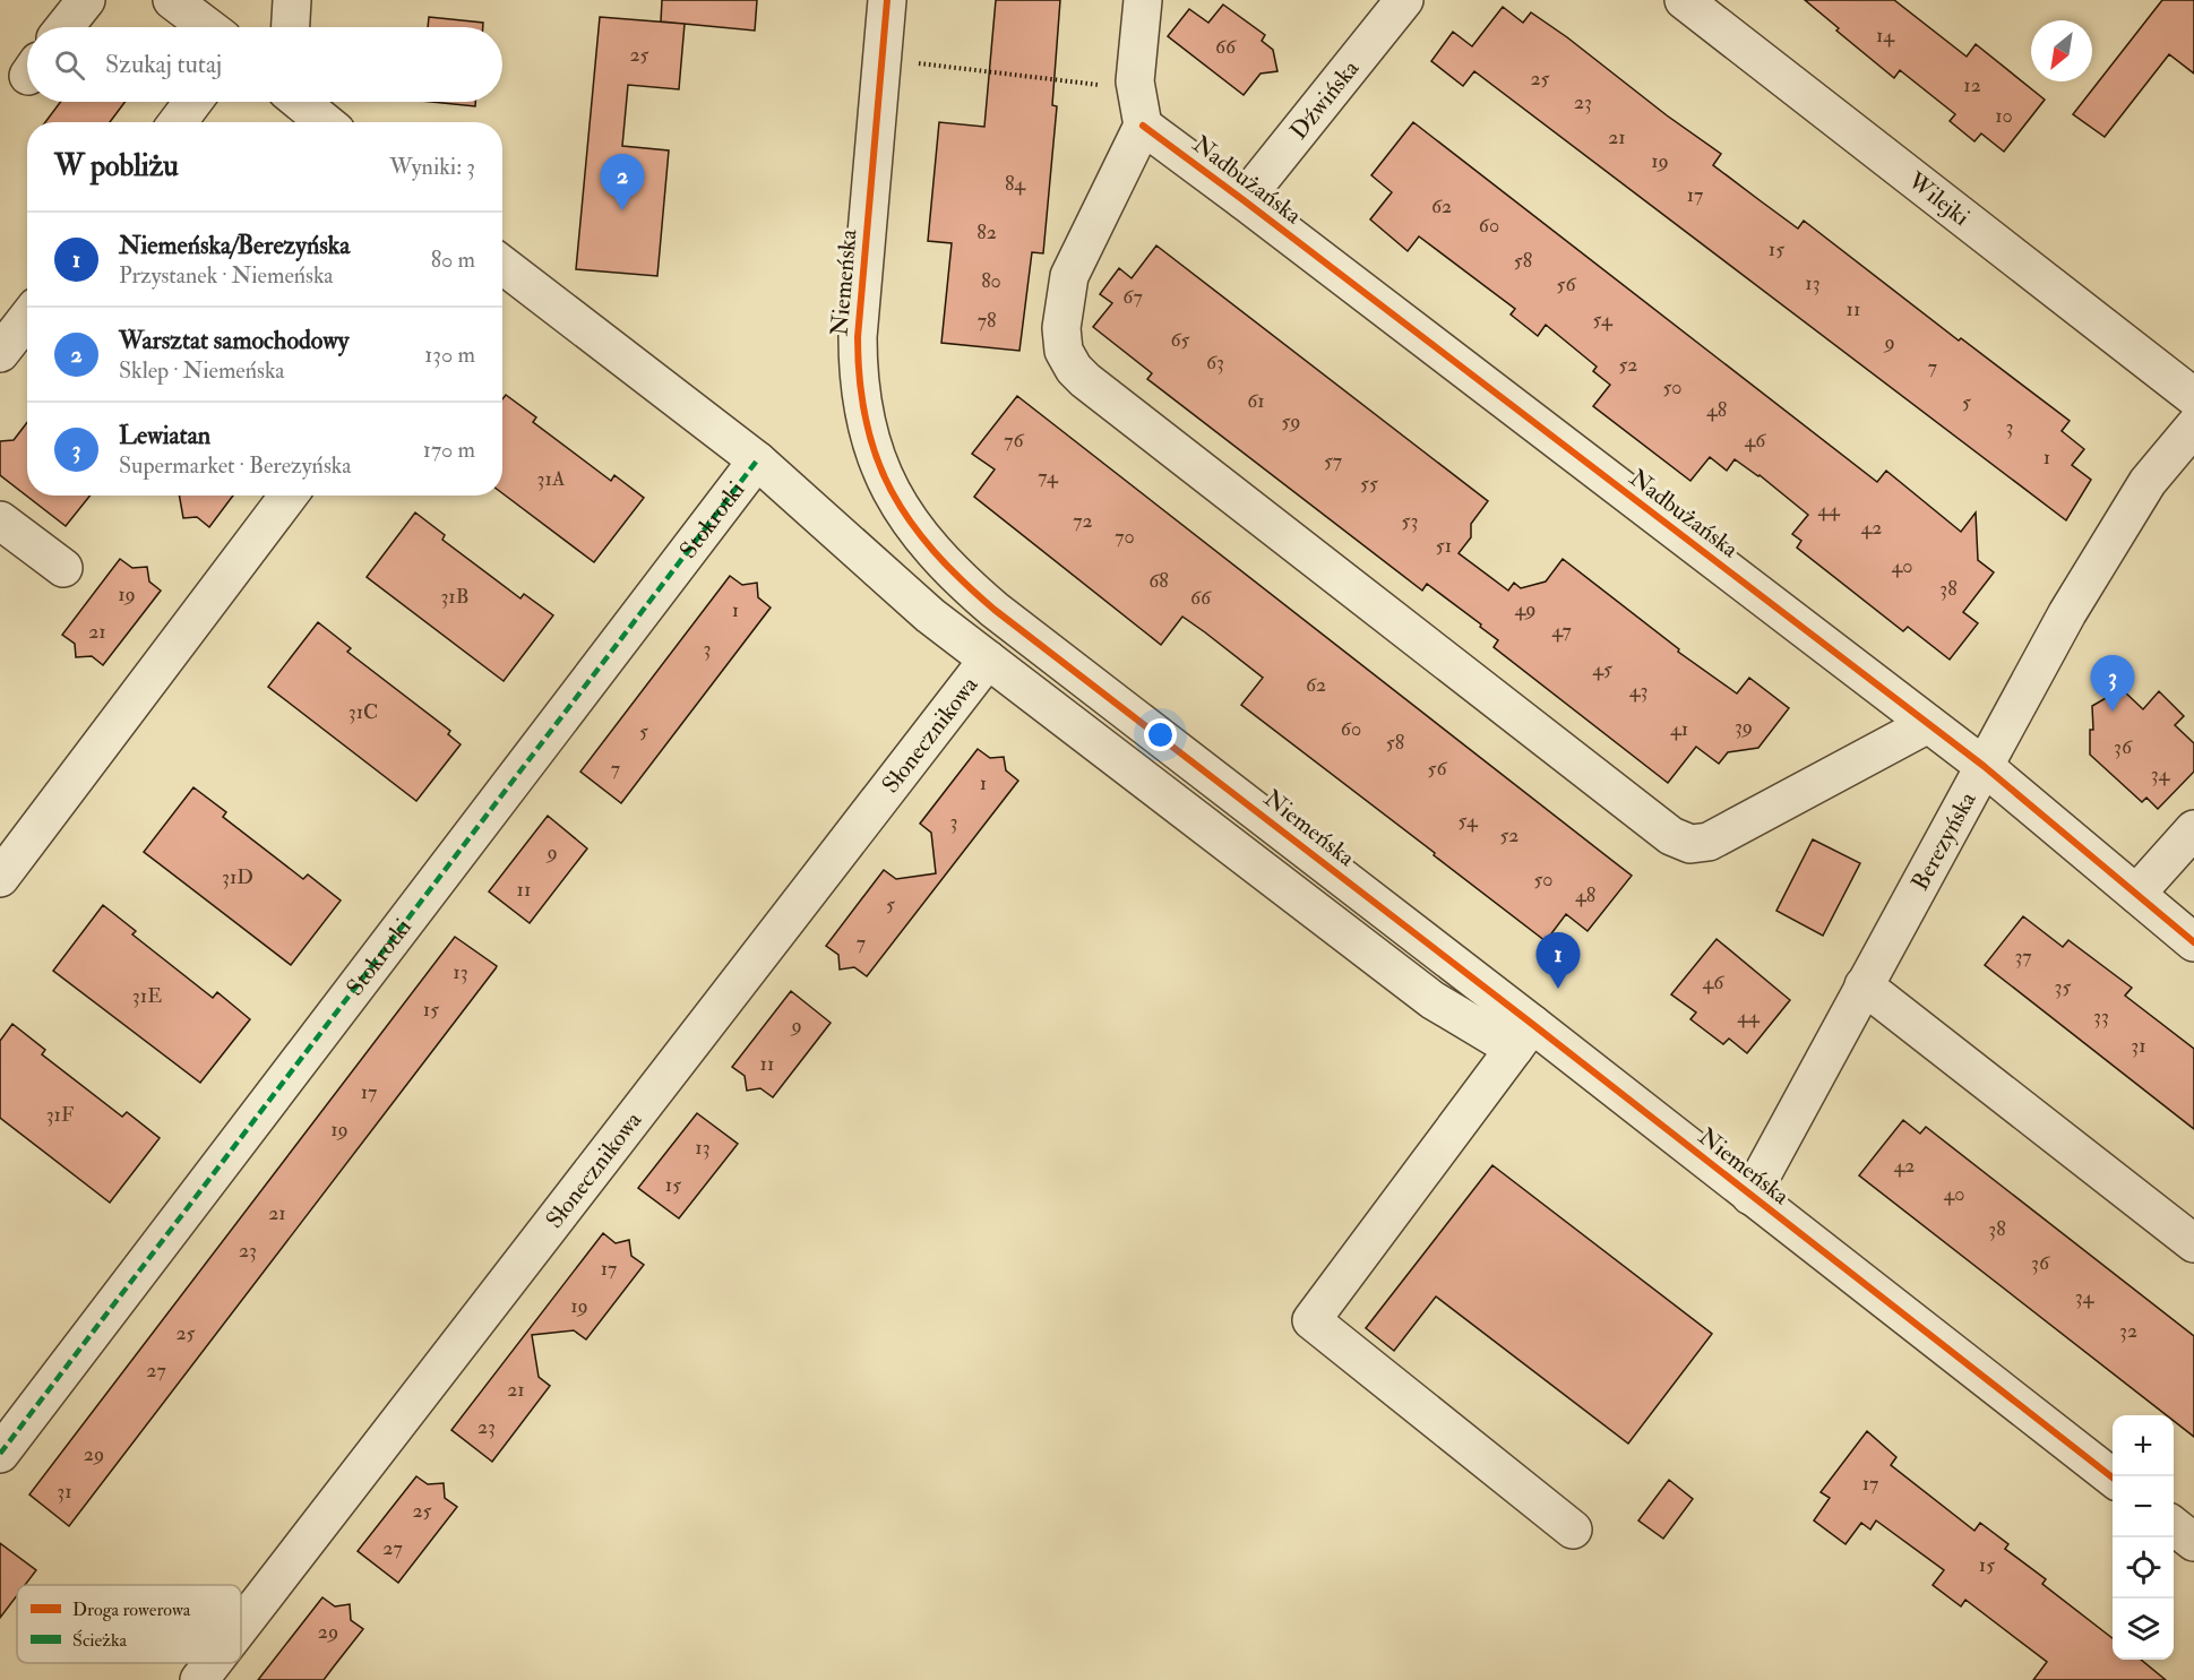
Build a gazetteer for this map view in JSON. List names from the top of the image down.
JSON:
{
  "streets": {
    "street": [
      "Dźwińska",
      "Nadbużańska",
      "Wilejki",
      "Niemeńska",
      "Stokrotki",
      "Słonecznikowa",
      "Berezyńska"
    ]
  },
  "crossings": [
    ["Dźwińska", "Nadbużańska"],
    ["Nadbużańska", "Berezyńska"],
    ["Niemeńska", "Stokrotki"],
    ["Niemeńska", "Słonecznikowa"],
    ["Niemeńska", "Berezyńska"]
  ],
  "house_numbers": [
    "14",
    "66",
    "25",
    "25",
    "12",
    "23",
    "10",
    "21",
    "19",
    "84",
    "17",
    "62",
    "60",
    "82",
    "15",
    "58",
    "80",
    "13",
    "56",
    "67",
    "11",
    "54",
    "78",
    "65",
    "9",
    "63",
    "52",
    "7",
    "50",
    "61",
    "5",
    "48",
    "59",
    "3",
    "76",
    "46",
    "1",
    "57",
    "74",
    "31A",
    "55",
    "44",
    "72",
    "53",
    "42",
    "70",
    "51",
    "40",
    "68",
    "38",
    "19",
    "31B",
    "66",
    "49",
    "1",
    "47",
    "21",
    "3",
    "45",
    "62",
    "43",
    "31C",
    "39",
    "60",
    "41",
    "5",
    "58",
    "36",
    "7",
    "56",
    "34",
    "1",
    "54",
    "3",
    "52",
    "9",
    "31D",
    "50",
    "11",
    "48",
    "5",
    "7",
    "37",
    "13",
    "46",
    "35",
    "31E",
    "15",
    "44",
    "33",
    "9",
    "31",
    "11",
    "17",
    "31F",
    "19",
    "13",
    "42",
    "15",
    "40",
    "21",
    "38",
    "23",
    "36",
    "17",
    "34",
    "19",
    "32",
    "25",
    "27",
    "21",
    "23",
    "29",
    "17",
    "31",
    "25",
    "27",
    "15",
    "29"
  ],
  "legend": ["Droga rowerowa", "Ścieżka"],
  "north": "bottom left",
  "page": {
    "search": "Szukaj tutaj",
    "heading": ["W pobliżu", "Wyniki: 3"],
    "pins": ["2", "3", "1"],
    "list": [
      {
        "mark": "1",
        "name": "Niemeńska/Berezyńska",
        "note": "Przystanek · Niemeńska",
        "value": "80 m"
      },
      {
        "mark": "2",
        "name": "Warsztat samochodowy",
        "note": "Sklep · Niemeńska",
        "value": "130 m"
      },
      {
        "mark": "3",
        "name": "Lewiatan",
        "note": "Supermarket · Berezyńska",
        "value": "170 m"
      }
    ],
    "map_buttons": ["+", "−"]
  }
}
